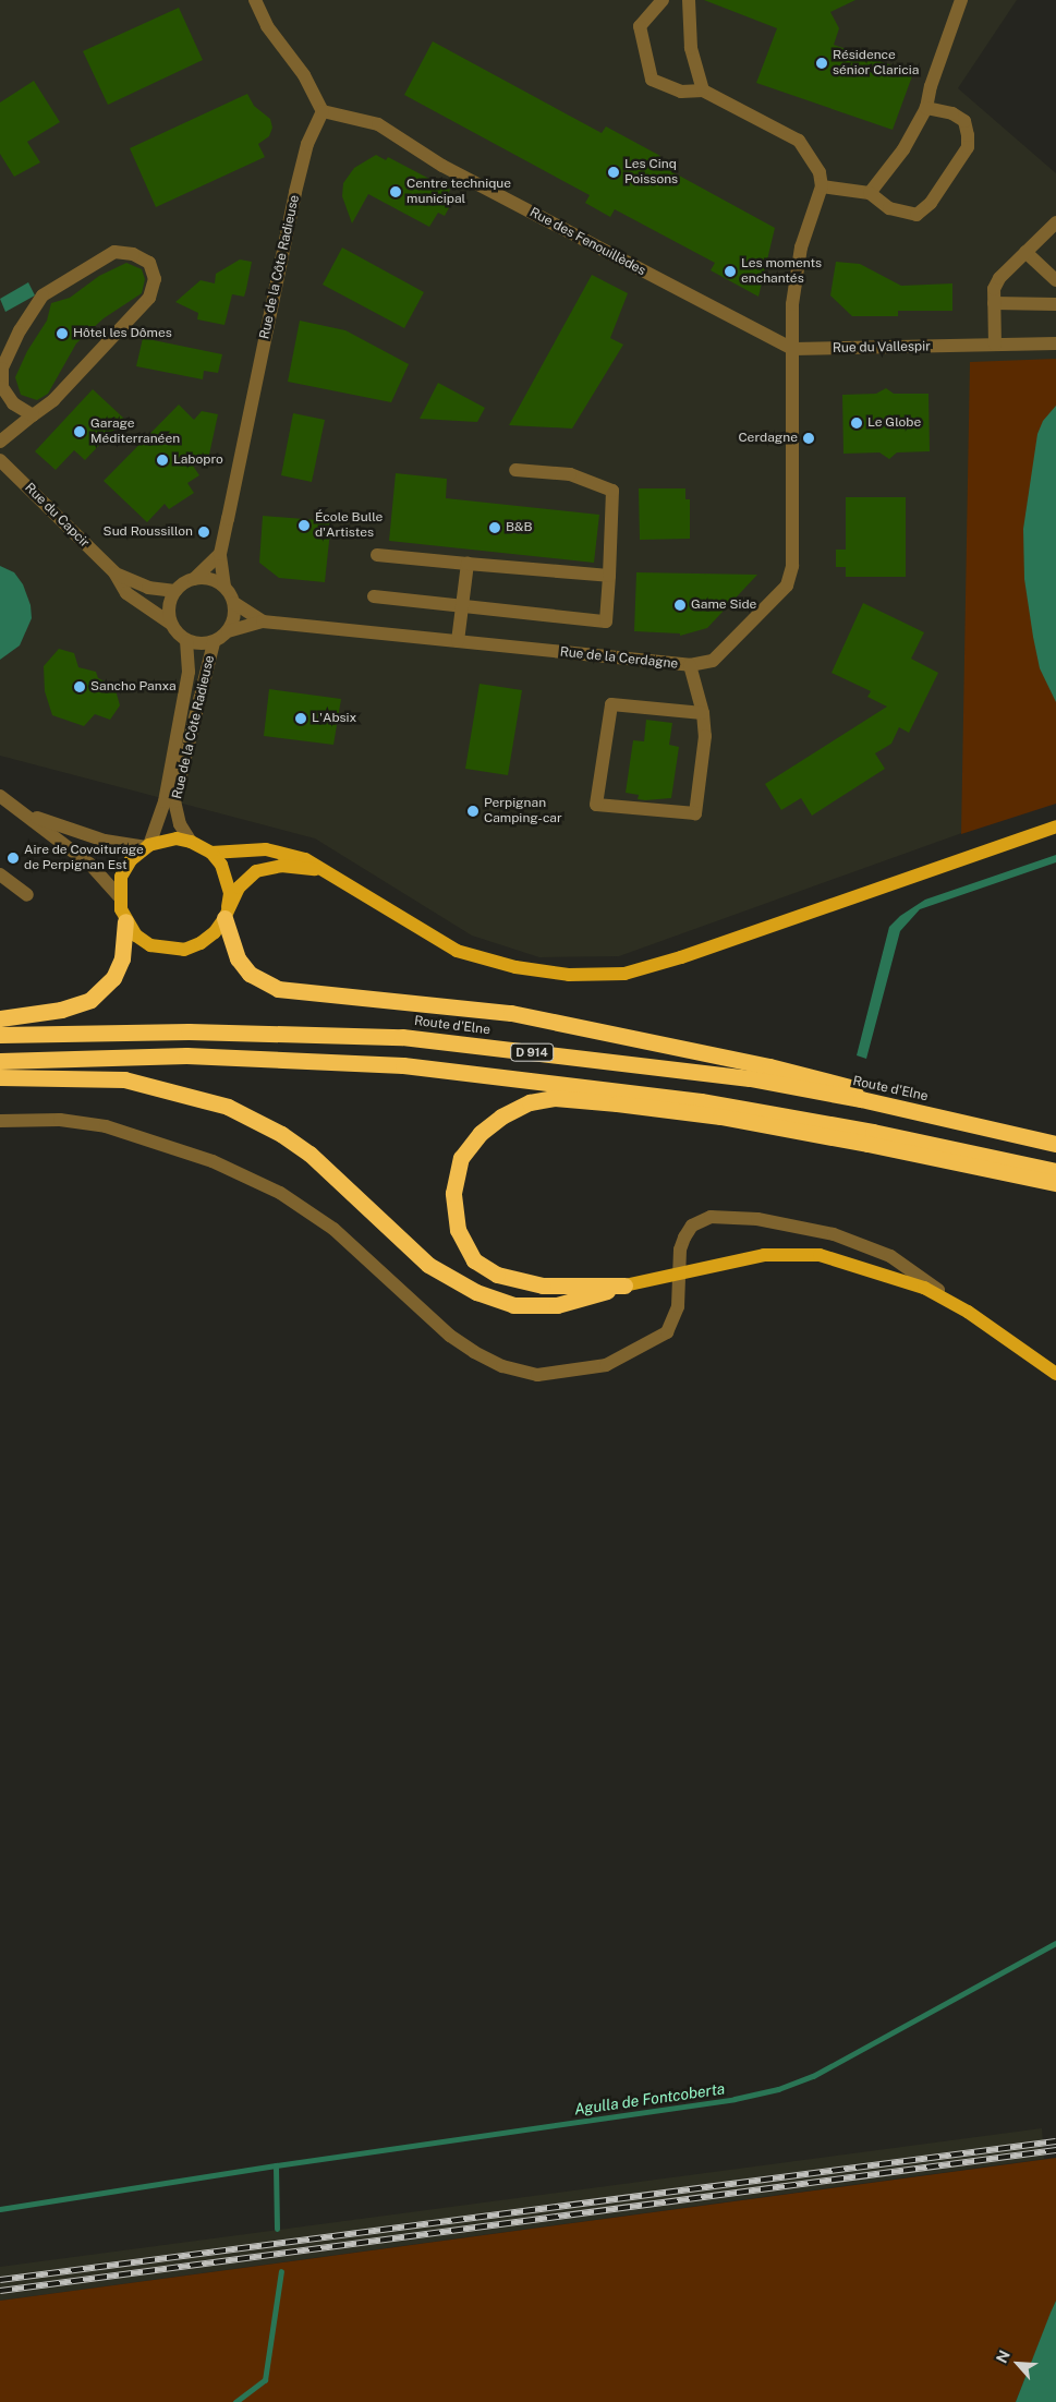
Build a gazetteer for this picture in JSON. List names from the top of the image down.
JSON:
{
  "streets": {
    "highway": ["Route d'Elne", "D 914"],
    "street": [
      "Rue des Fenouillèdes",
      "Rue de la Côte Radieuse",
      "Rue du Vallespir",
      "Rue du Capcir",
      "Rue de la Cerdagne"
    ]
  },
  "crossings": [
    ["Rue des Fenouillèdes", "Rue de la Côte Radieuse"],
    ["Rue des Fenouillèdes", "Rue du Vallespir"],
    ["Rue des Fenouillèdes", "Rue de la Cerdagne"],
    ["Rue de la Côte Radieuse", "Rue du Capcir"],
    ["Rue de la Côte Radieuse", "Rue de la Cerdagne"],
    ["Rue du Vallespir", "Rue de la Cerdagne"],
    ["Rue du Capcir", "Rue de la Cerdagne"]
  ],
  "water": ["Agulla de Fontcoberta"],
  "places": [
    "Résidence sénior Claricia",
    "Les Cinq Poissons",
    "Centre technique municipal",
    "Les moments enchantés",
    "Hôtel les Dômes",
    "Le Globe",
    "Garage Méditerranéen",
    "Cerdagne",
    "Labopro",
    "École Bulle d'Artistes",
    "B&B",
    "Sud Roussillon",
    "Game Side",
    "Sancho Panxa",
    "L'Absix",
    "Perpignan Camping-car",
    "Aire de Covoiturage de Perpignan Est"
  ],
  "north": "top left"
}
